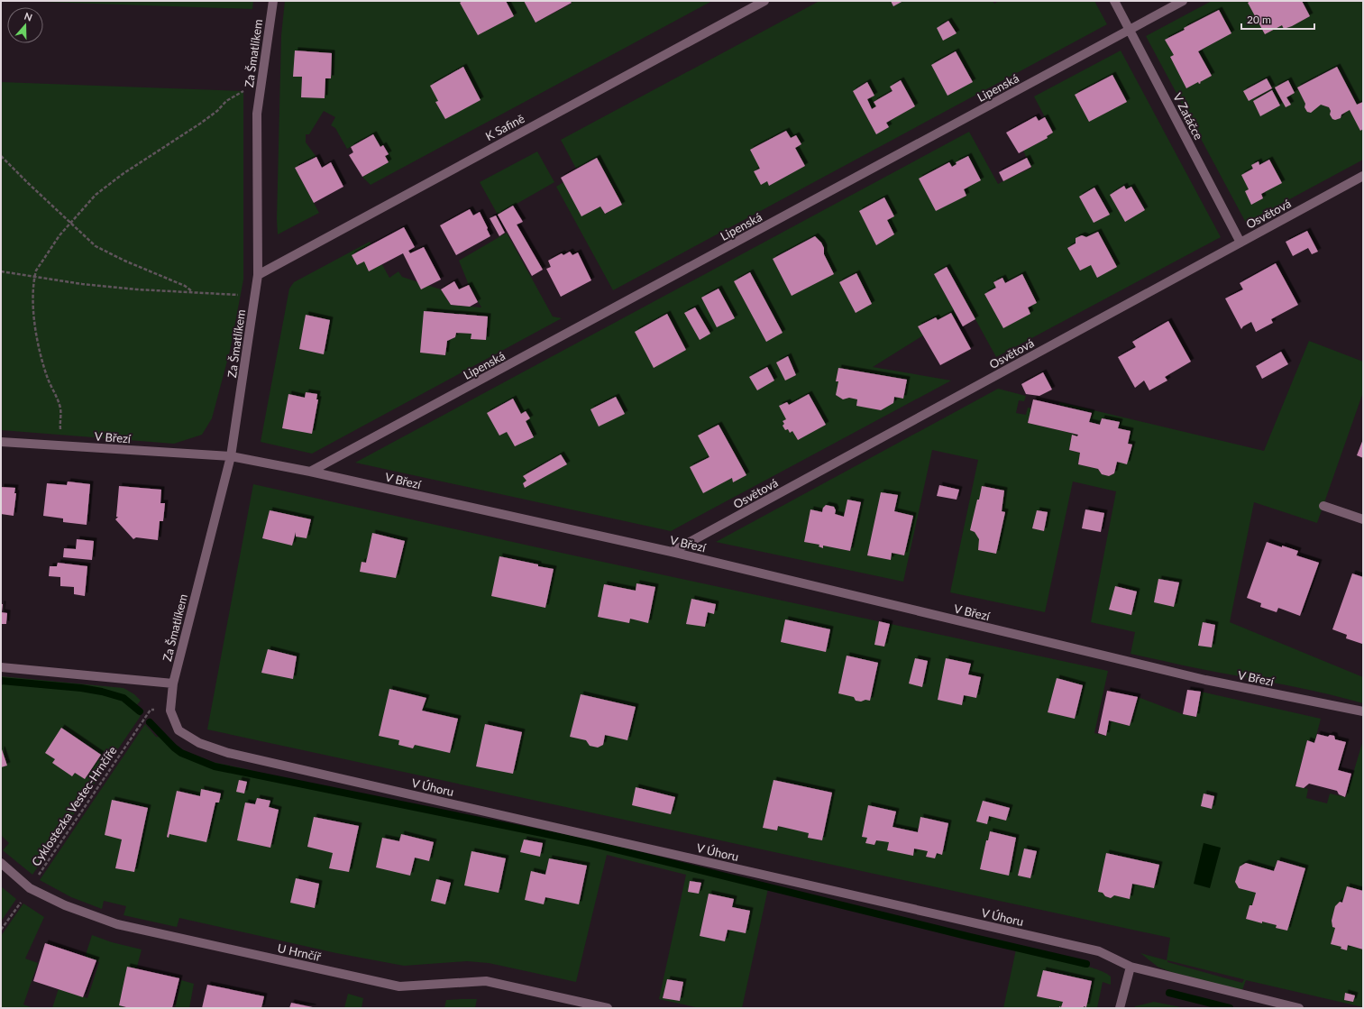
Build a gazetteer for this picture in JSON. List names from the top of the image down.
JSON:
{
  "streets": {
    "street": [
      "Za Šmatlíkem",
      "Lipenská",
      "V Zatáčce",
      "K Safině",
      "Osvětová",
      "V Březí",
      "V Úhoru",
      "U Hrnčíř"
    ],
    "path": ["Cyklostezka Vestec-Hrnčíře"]
  },
  "crossings": [
    ["Za Šmatlíkem", "K Safině"],
    ["Za Šmatlíkem", "V Březí"],
    ["Za Šmatlíkem", "V Úhoru"],
    ["Lipenská", "V Zatáčce"],
    ["Lipenská", "V Březí"],
    ["V Zatáčce", "Osvětová"],
    ["Osvětová", "V Březí"],
    ["V Úhoru", "Cyklostezka Vestec-Hrnčíře"],
    ["Cyklostezka Vestec-Hrnčíře", "U Hrnčíř"]
  ],
  "scale_bar": "20 m",
  "north": "top"
}
